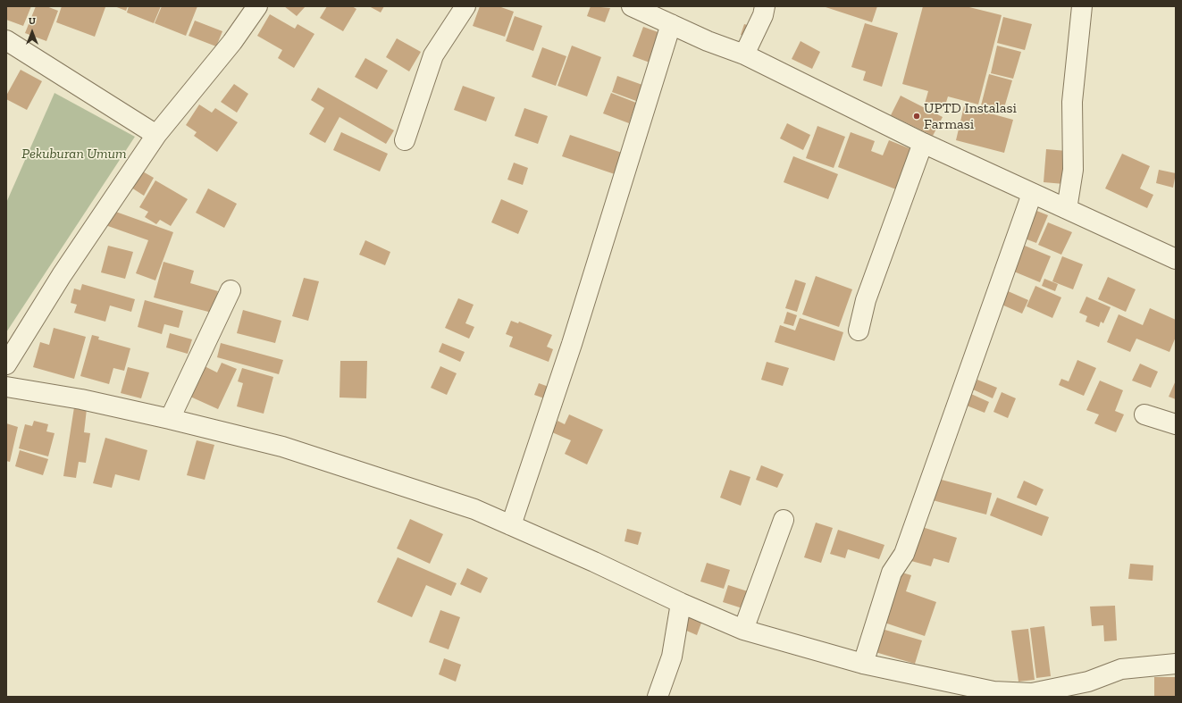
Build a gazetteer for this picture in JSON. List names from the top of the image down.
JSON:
{
  "parks": ["Pekuburan Umum"],
  "places": ["UPTD Instalasi Farmasi"],
  "north": "top"
}
